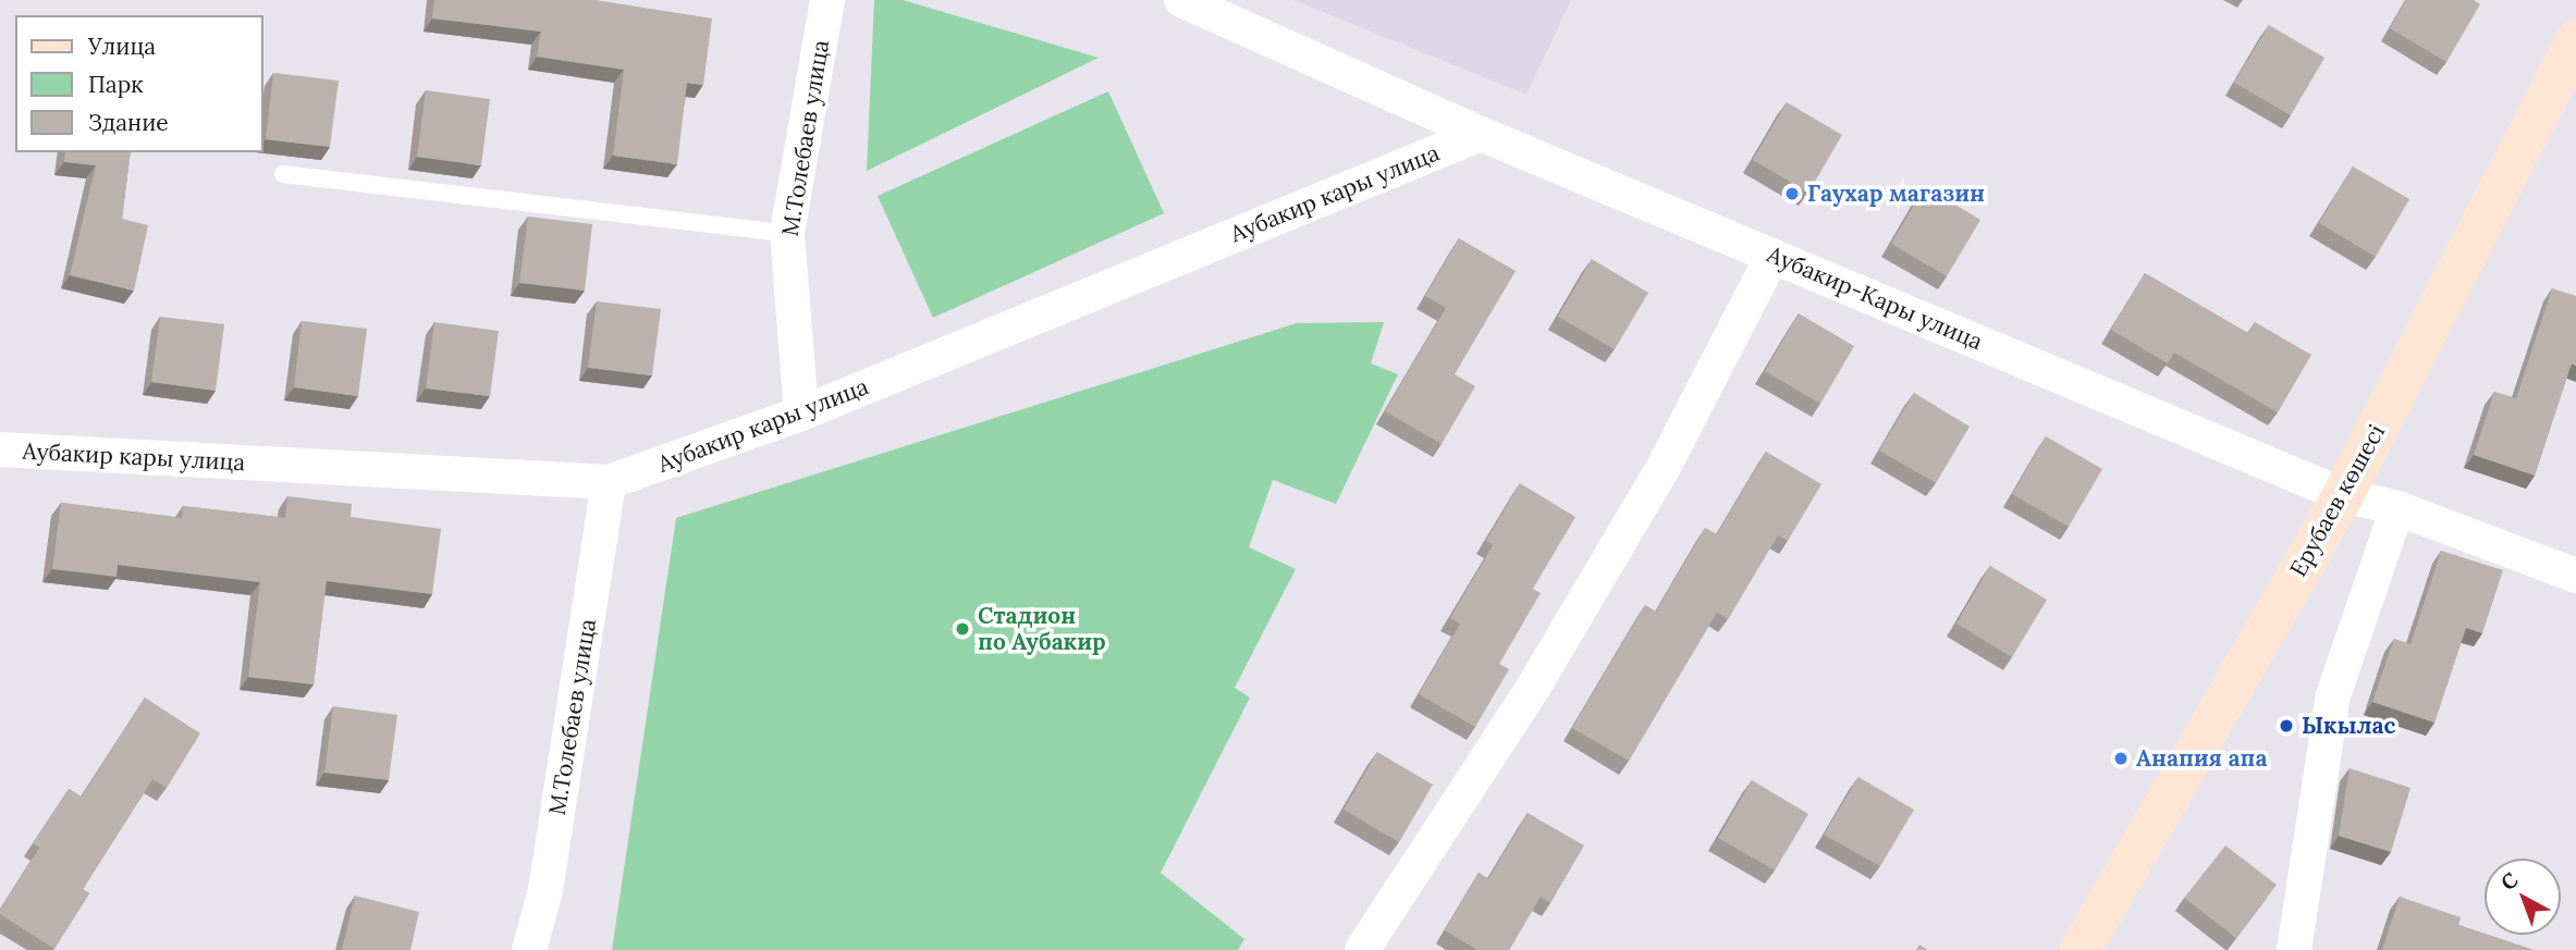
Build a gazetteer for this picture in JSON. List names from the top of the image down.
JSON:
{
  "streets": {
    "main road": ["Ерубаев көшесі"],
    "street": ["М.Толебаев улица", "Аубакир кары улица", "Аубакир-Кары улица"]
  },
  "crossings": [
    ["М.Толебаев улица", "Аубакир кары улица"],
    ["Аубакир кары улица", "Аубакир-Кары улица"],
    ["Аубакир-Кары улица", "Ерубаев көшесі"]
  ],
  "places": [
    "Гаухар магазин",
    "Стадион по Аубакир",
    "Ыкылас",
    "Анапия апа"
  ],
  "legend": ["Улица", "Парк", "Здание"],
  "north": "top left"
}
